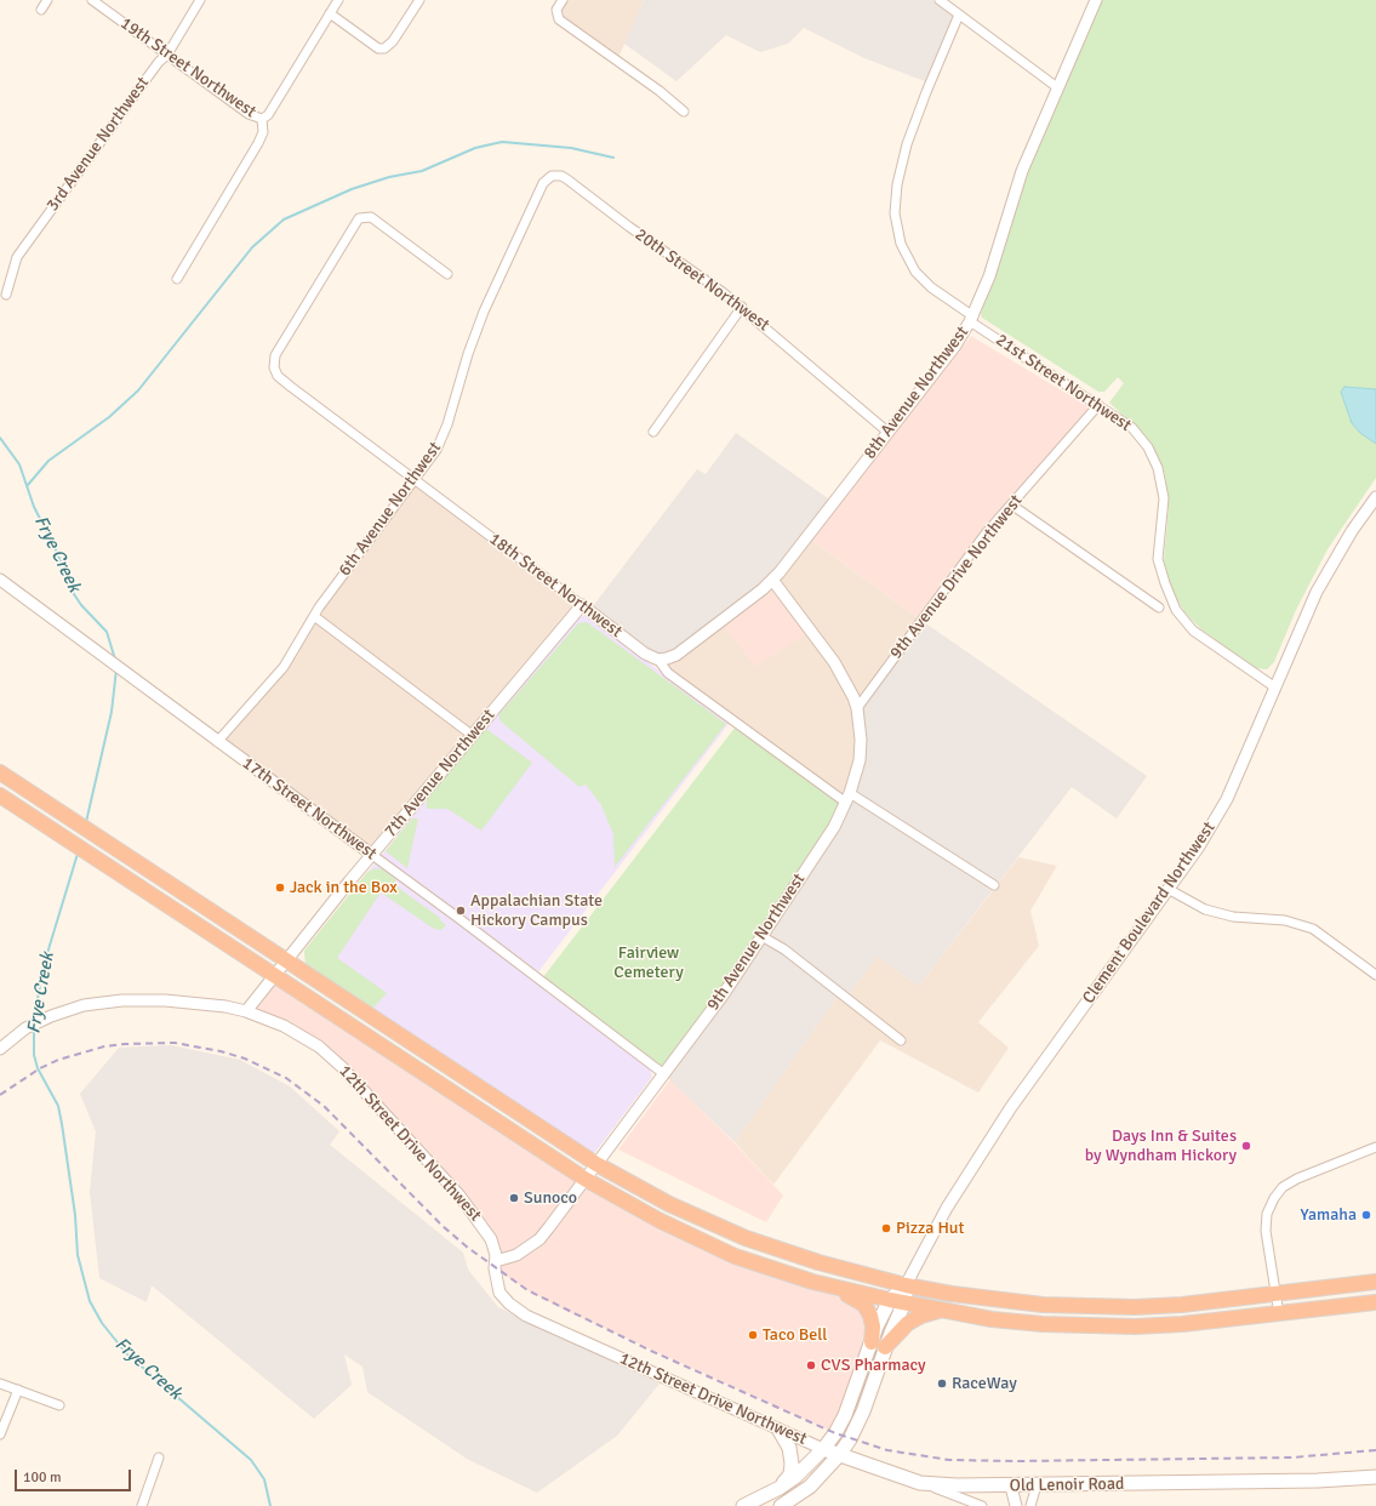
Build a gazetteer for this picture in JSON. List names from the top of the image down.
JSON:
{
  "streets": {
    "main road": ["Clement Boulevard Northwest", "12th Street Drive Northwest", "Old Lenoir Road"],
    "street": [
      "19th Street Northwest",
      "3rd Avenue Northwest",
      "20th Street Northwest",
      "21st Street Northwest",
      "8th Avenue Northwest",
      "6th Avenue Northwest",
      "9th Avenue Drive Northwest",
      "18th Street Northwest",
      "7th Avenue Northwest",
      "17th Street Northwest",
      "9th Avenue Northwest"
    ]
  },
  "crossings": [
    ["19th Street Northwest", "3rd Avenue Northwest"],
    ["20th Street Northwest", "8th Avenue Northwest"],
    ["20th Street Northwest", "6th Avenue Northwest"],
    ["21st Street Northwest", "8th Avenue Northwest"],
    ["21st Street Northwest", "9th Avenue Drive Northwest"],
    ["21st Street Northwest", "Clement Boulevard Northwest"],
    ["8th Avenue Northwest", "18th Street Northwest"],
    ["8th Avenue Northwest", "9th Avenue Northwest"],
    ["6th Avenue Northwest", "18th Street Northwest"],
    ["6th Avenue Northwest", "17th Street Northwest"],
    ["9th Avenue Drive Northwest", "9th Avenue Northwest"],
    ["18th Street Northwest", "7th Avenue Northwest"],
    ["18th Street Northwest", "9th Avenue Northwest"],
    ["7th Avenue Northwest", "17th Street Northwest"],
    ["7th Avenue Northwest", "12th Street Drive Northwest"],
    ["17th Street Northwest", "9th Avenue Northwest"],
    ["Clement Boulevard Northwest", "12th Street Drive Northwest"],
    ["Clement Boulevard Northwest", "Old Lenoir Road"],
    ["9th Avenue Northwest", "12th Street Drive Northwest"],
    ["12th Street Drive Northwest", "Old Lenoir Road"]
  ],
  "water": ["Frye Creek"],
  "parks": ["Fairview Cemetery"],
  "places": [
    "Jack in the Box",
    "Appalachian State Hickory Campus",
    "Days Inn & Suites by Wyndham Hickory",
    "Sunoco",
    "Yamaha",
    "Pizza Hut",
    "Taco Bell",
    "CVS Pharmacy",
    "RaceWay"
  ],
  "scale_bar": "100 m"
}
